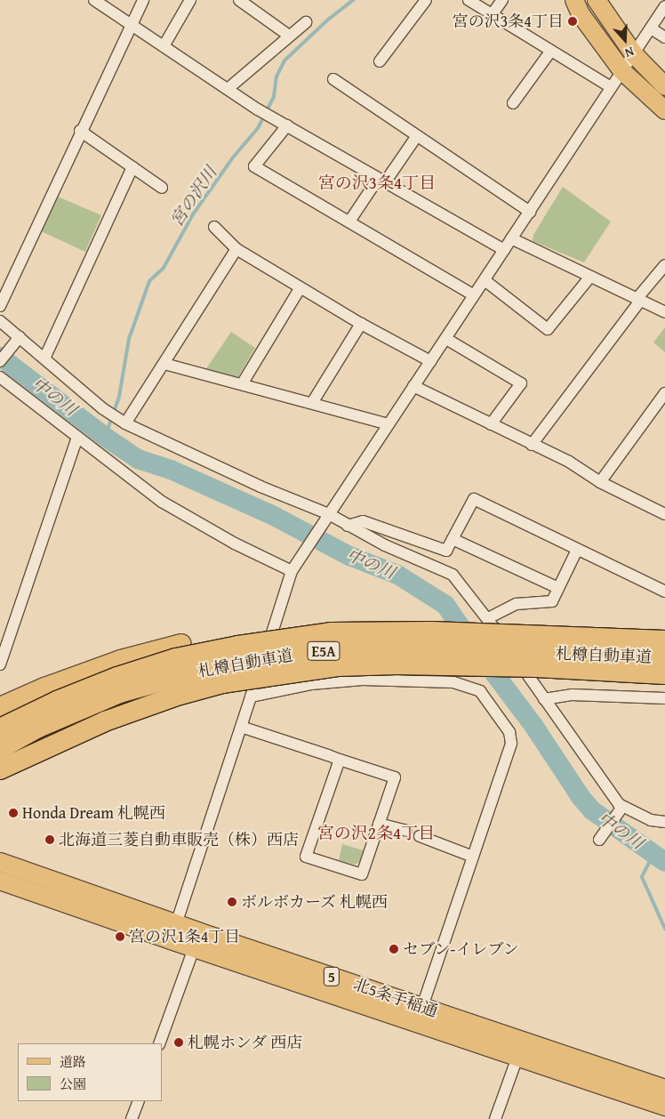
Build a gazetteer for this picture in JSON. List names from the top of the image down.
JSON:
{
  "streets": {
    "highway": ["E5A", "札樽自動車道"],
    "main road": ["5", "北5条手稲通"]
  },
  "districts": ["宮の沢3条4丁目", "宮の沢2条4丁目"],
  "water": ["宮の沢川", "中の川"],
  "places": [
    "宮の沢3条4丁目",
    "Honda Dream 札幌西",
    "北海道三菱自動車販売（株）西店",
    "ボルボカーズ 札幌西",
    "宮の沢1条4丁目",
    "セブン-イレブン",
    "札幌ホンダ 西店"
  ],
  "legend": ["道路", "公園"],
  "north": "bottom"
}
